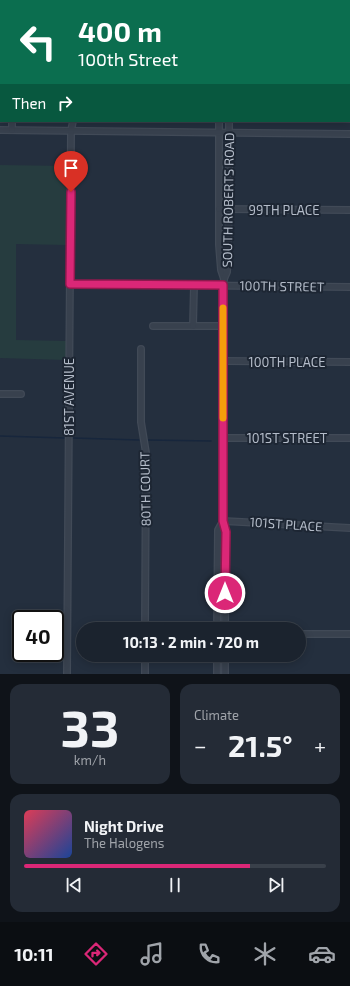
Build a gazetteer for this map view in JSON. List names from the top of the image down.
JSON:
{
  "streets": {
    "street": [
      "SOUTH ROBERTS ROAD",
      "99TH PLACE",
      "100TH STREET",
      "100TH PLACE",
      "81ST AVENUE",
      "101ST STREET",
      "80TH COURT",
      "101ST PLACE"
    ]
  },
  "crossings": [
    ["SOUTH ROBERTS ROAD", "99TH PLACE"],
    ["SOUTH ROBERTS ROAD", "100TH STREET"],
    ["SOUTH ROBERTS ROAD", "100TH PLACE"],
    ["SOUTH ROBERTS ROAD", "101ST STREET"],
    ["SOUTH ROBERTS ROAD", "101ST PLACE"],
    ["100TH STREET", "81ST AVENUE"]
  ],
  "page": {
    "turn": ["400 m", "100th Street"],
    "then": "Then",
    "limit": "40",
    "trip": "10:13 · 2 min · 720 m",
    "tile": [
      ["33", "km/h"],
      "Climate"
    ],
    "heat": ["−", "21.5°", "+"],
    "song": ["Night Drive", "The Halogens"],
    "tabs": "10:11"
  }
}
